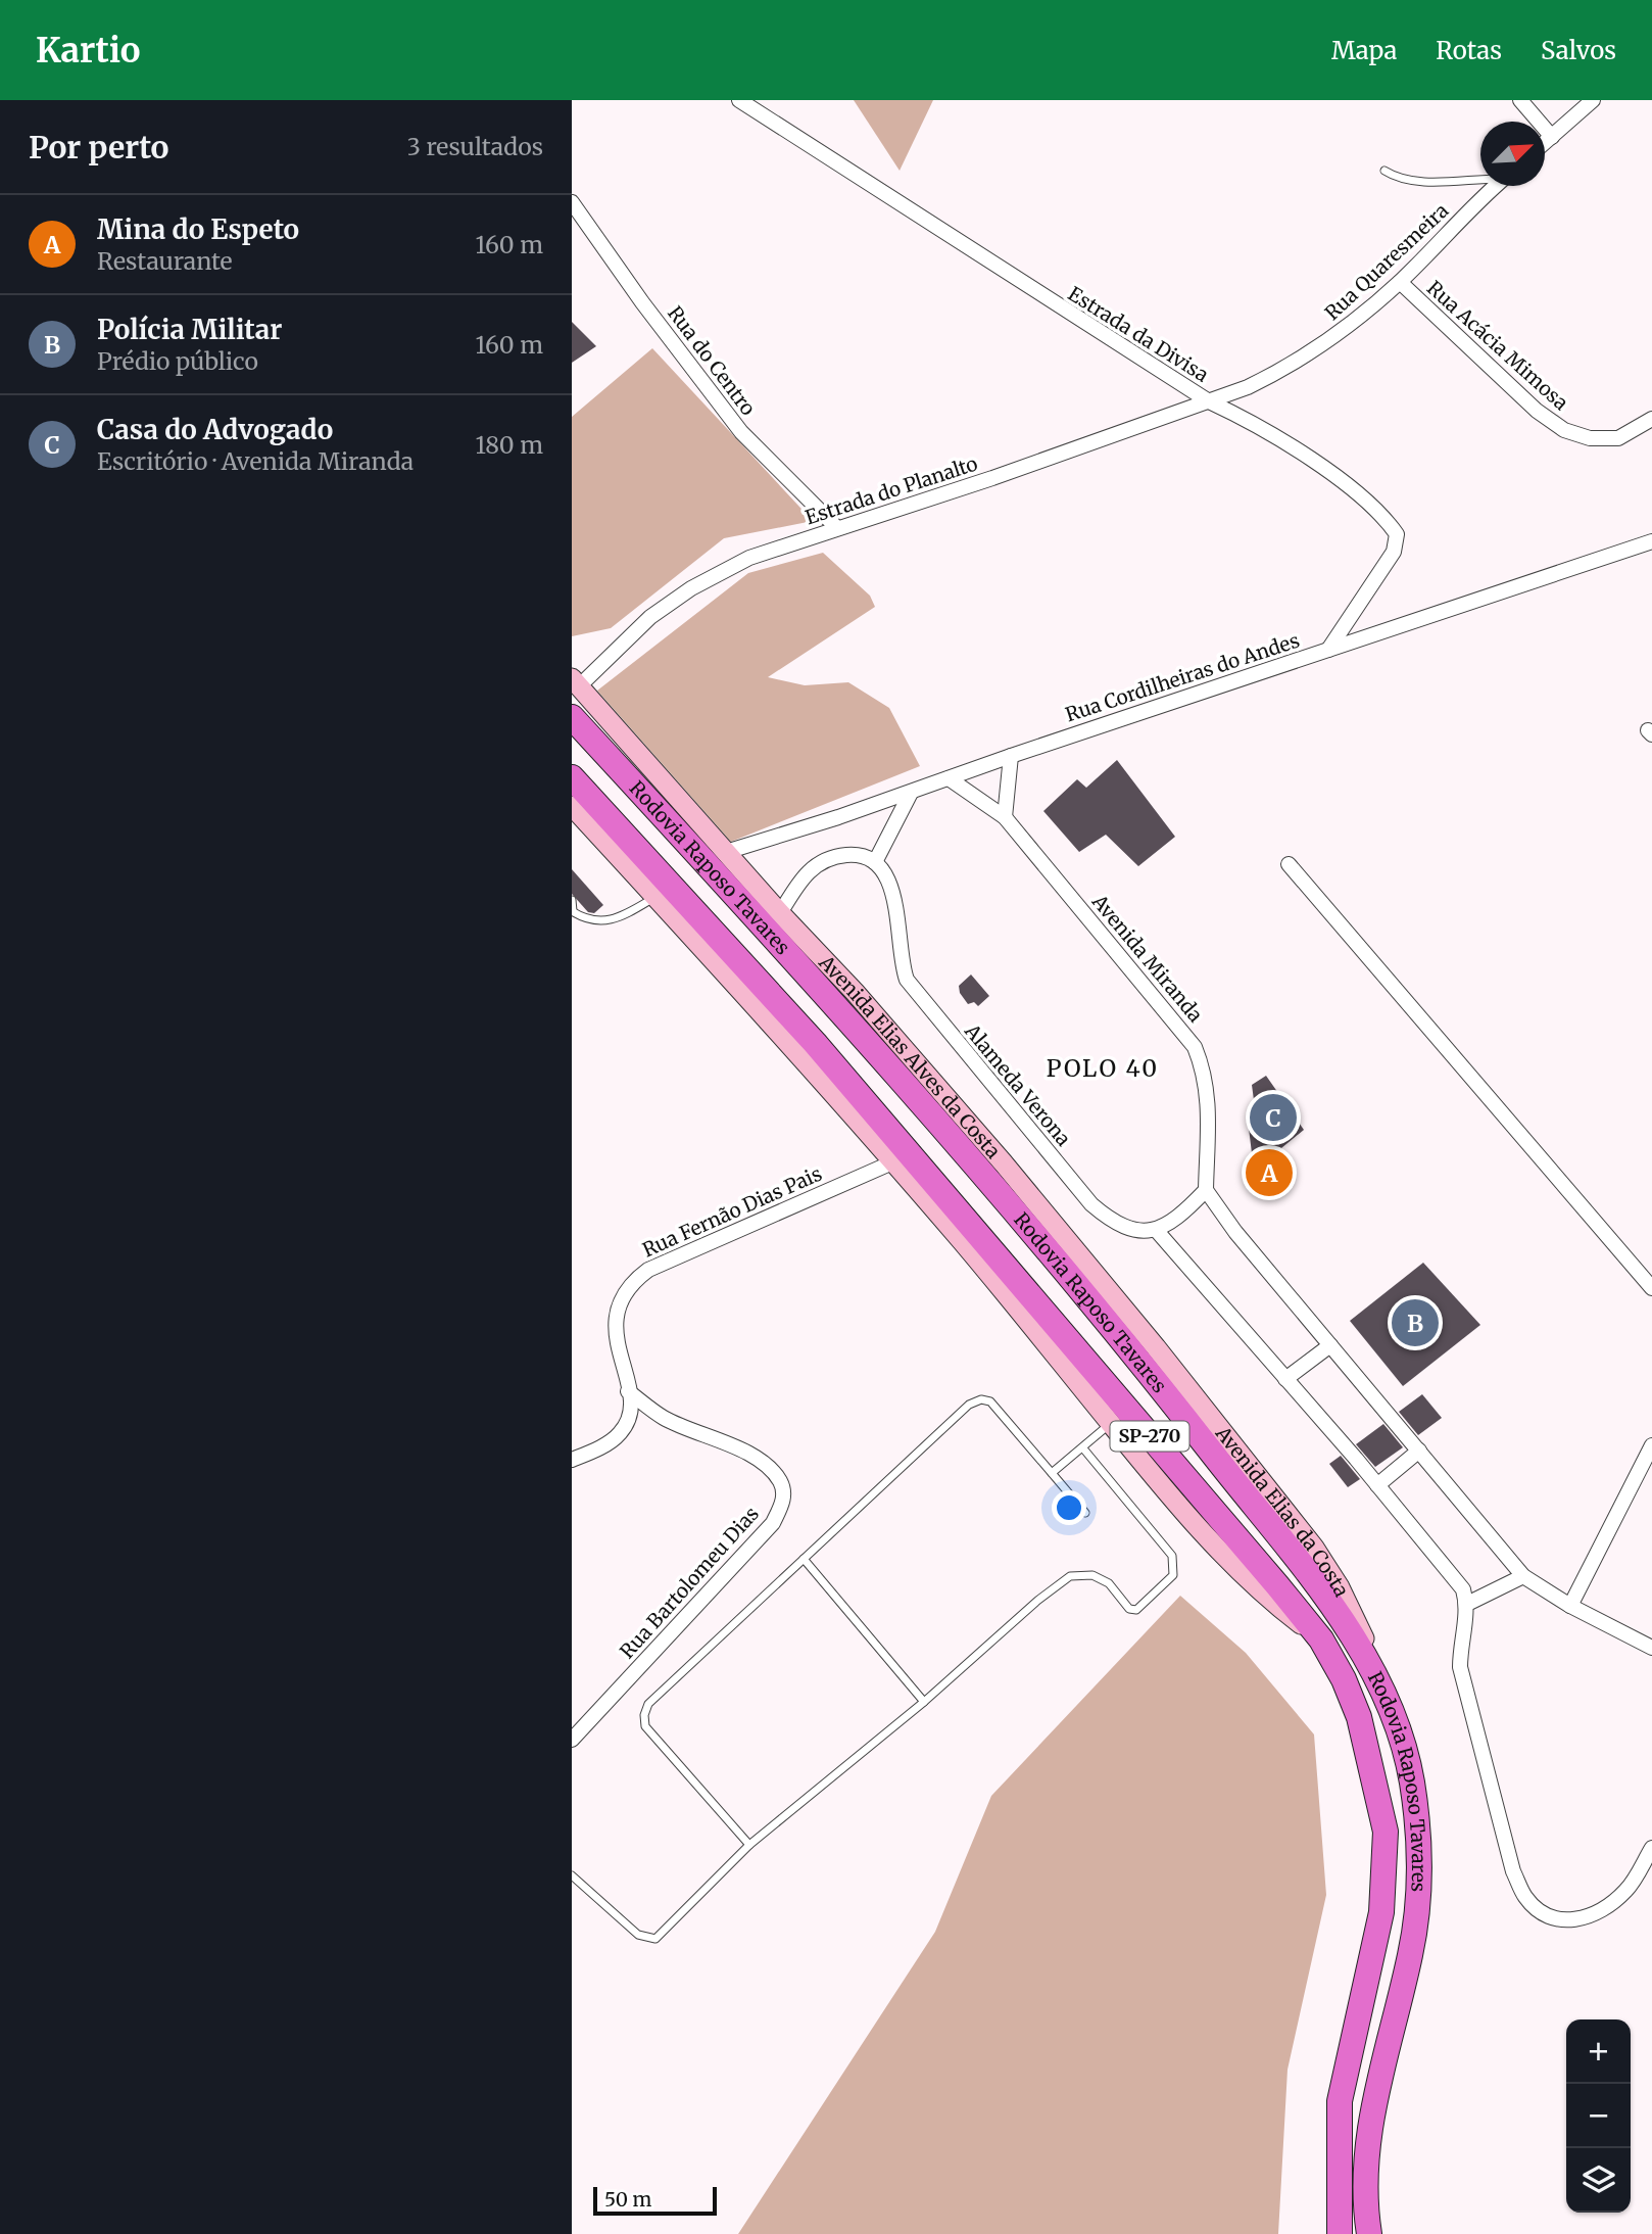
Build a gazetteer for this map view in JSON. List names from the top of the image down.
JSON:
{
  "streets": {
    "highway": ["Rodovia Raposo Tavares", "SP-270"],
    "main road": ["Avenida Elias Alves da Costa", "Avenida Elias da Costa"],
    "street": [
      "Rua Quaresmeira",
      "Estrada da Divisa",
      "Rua Acácia Mimosa",
      "Rua do Centro",
      "Estrada do Planalto",
      "Rua Cordilheiras do Andes",
      "Avenida Miranda",
      "Alameda Verona",
      "Rua Fernão Dias Pais",
      "Rua Bartolomeu Dias"
    ]
  },
  "crossings": [
    ["Rua Quaresmeira", "Rua Acácia Mimosa"],
    ["Rua Quaresmeira", "Estrada do Planalto"],
    ["Estrada da Divisa", "Estrada do Planalto"],
    ["Estrada da Divisa", "Rua Cordilheiras do Andes"],
    ["Rua do Centro", "Estrada do Planalto"],
    ["Estrada do Planalto", "Avenida Elias Alves da Costa"],
    ["Rua Cordilheiras do Andes", "Avenida Miranda"],
    ["Rua Cordilheiras do Andes", "Avenida Elias Alves da Costa"],
    ["Rodovia Raposo Tavares", "Avenida Elias da Costa"],
    ["Avenida Elias Alves da Costa", "Avenida Elias da Costa"],
    ["Rua Fernão Dias Pais", "Rua Bartolomeu Dias"]
  ],
  "districts": ["POLO 40"],
  "scale_bar": "50 m",
  "north": "top right",
  "page": {
    "header": "Kartio",
    "nav": ["Mapa", "Rotas", "Salvos"],
    "heading": ["Por perto", "3 resultados"],
    "list": [
      {
        "mark": "A",
        "name": "Mina do Espeto",
        "note": "Restaurante",
        "value": "160 m"
      },
      {
        "mark": "B",
        "name": "Polícia Militar",
        "note": "Prédio público",
        "value": "160 m"
      },
      {
        "mark": "C",
        "name": "Casa do Advogado",
        "note": "Escritório · Avenida Miranda",
        "value": "180 m"
      }
    ],
    "pins": ["C", "A", "B"],
    "map_buttons": ["+", "−"],
    "scale": "50 m"
  }
}
